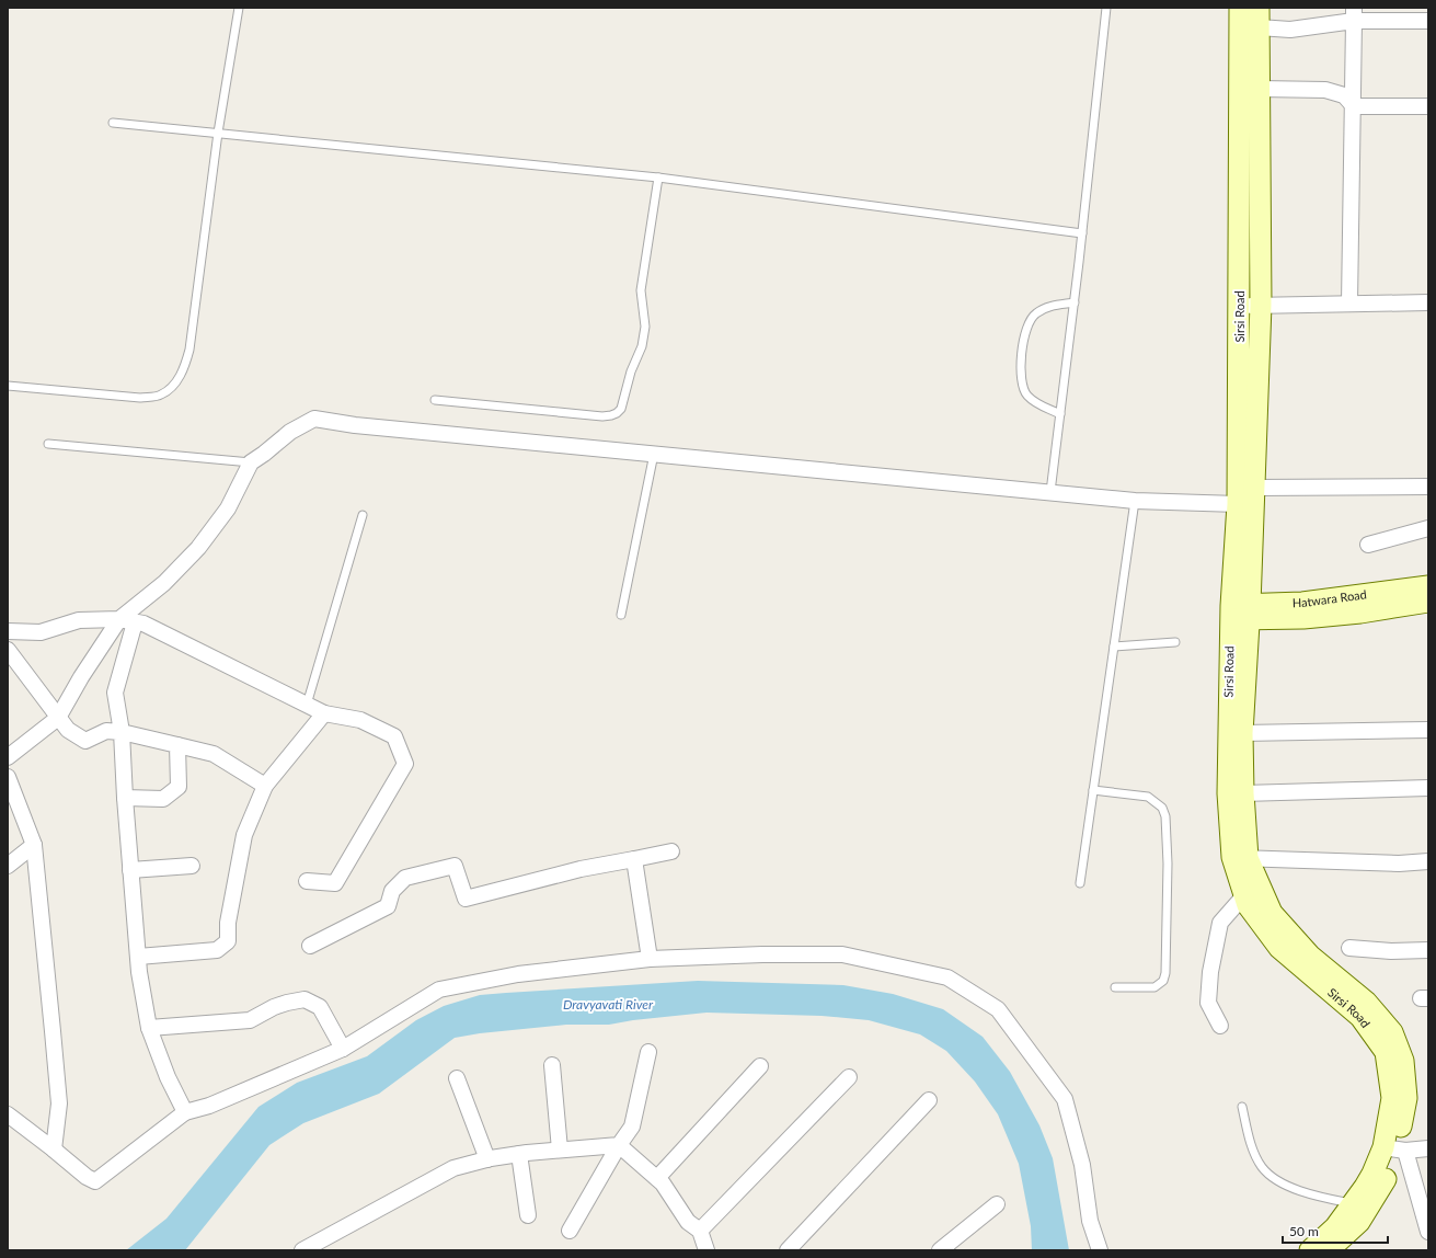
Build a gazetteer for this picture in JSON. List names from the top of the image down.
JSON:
{
  "streets": {
    "street": ["Sirsi Road", "Hatwara Road"]
  },
  "crossings": [
    ["Sirsi Road", "Hatwara Road"]
  ],
  "water": ["Dravyavati River"],
  "scale_bar": "50 m"
}
